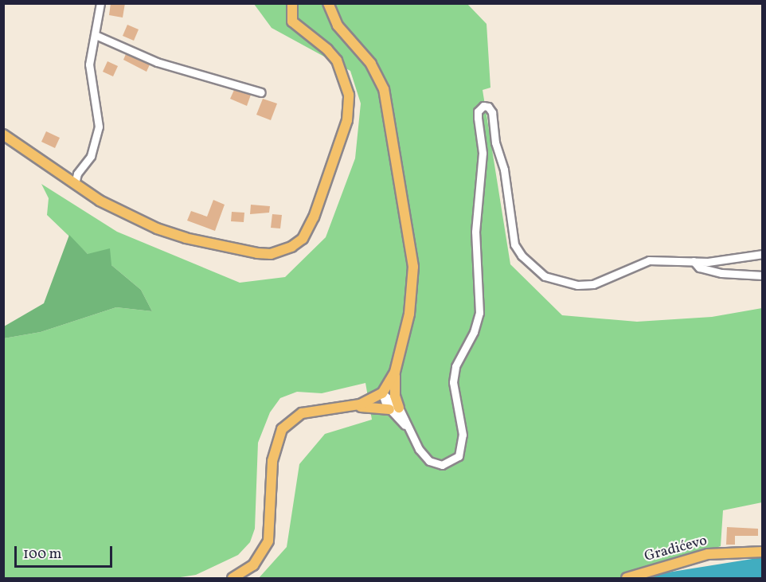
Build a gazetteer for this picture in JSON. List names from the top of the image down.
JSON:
{
  "streets": {
    "main road": ["Gradićevo"]
  },
  "scale_bar": "100 m"
}
